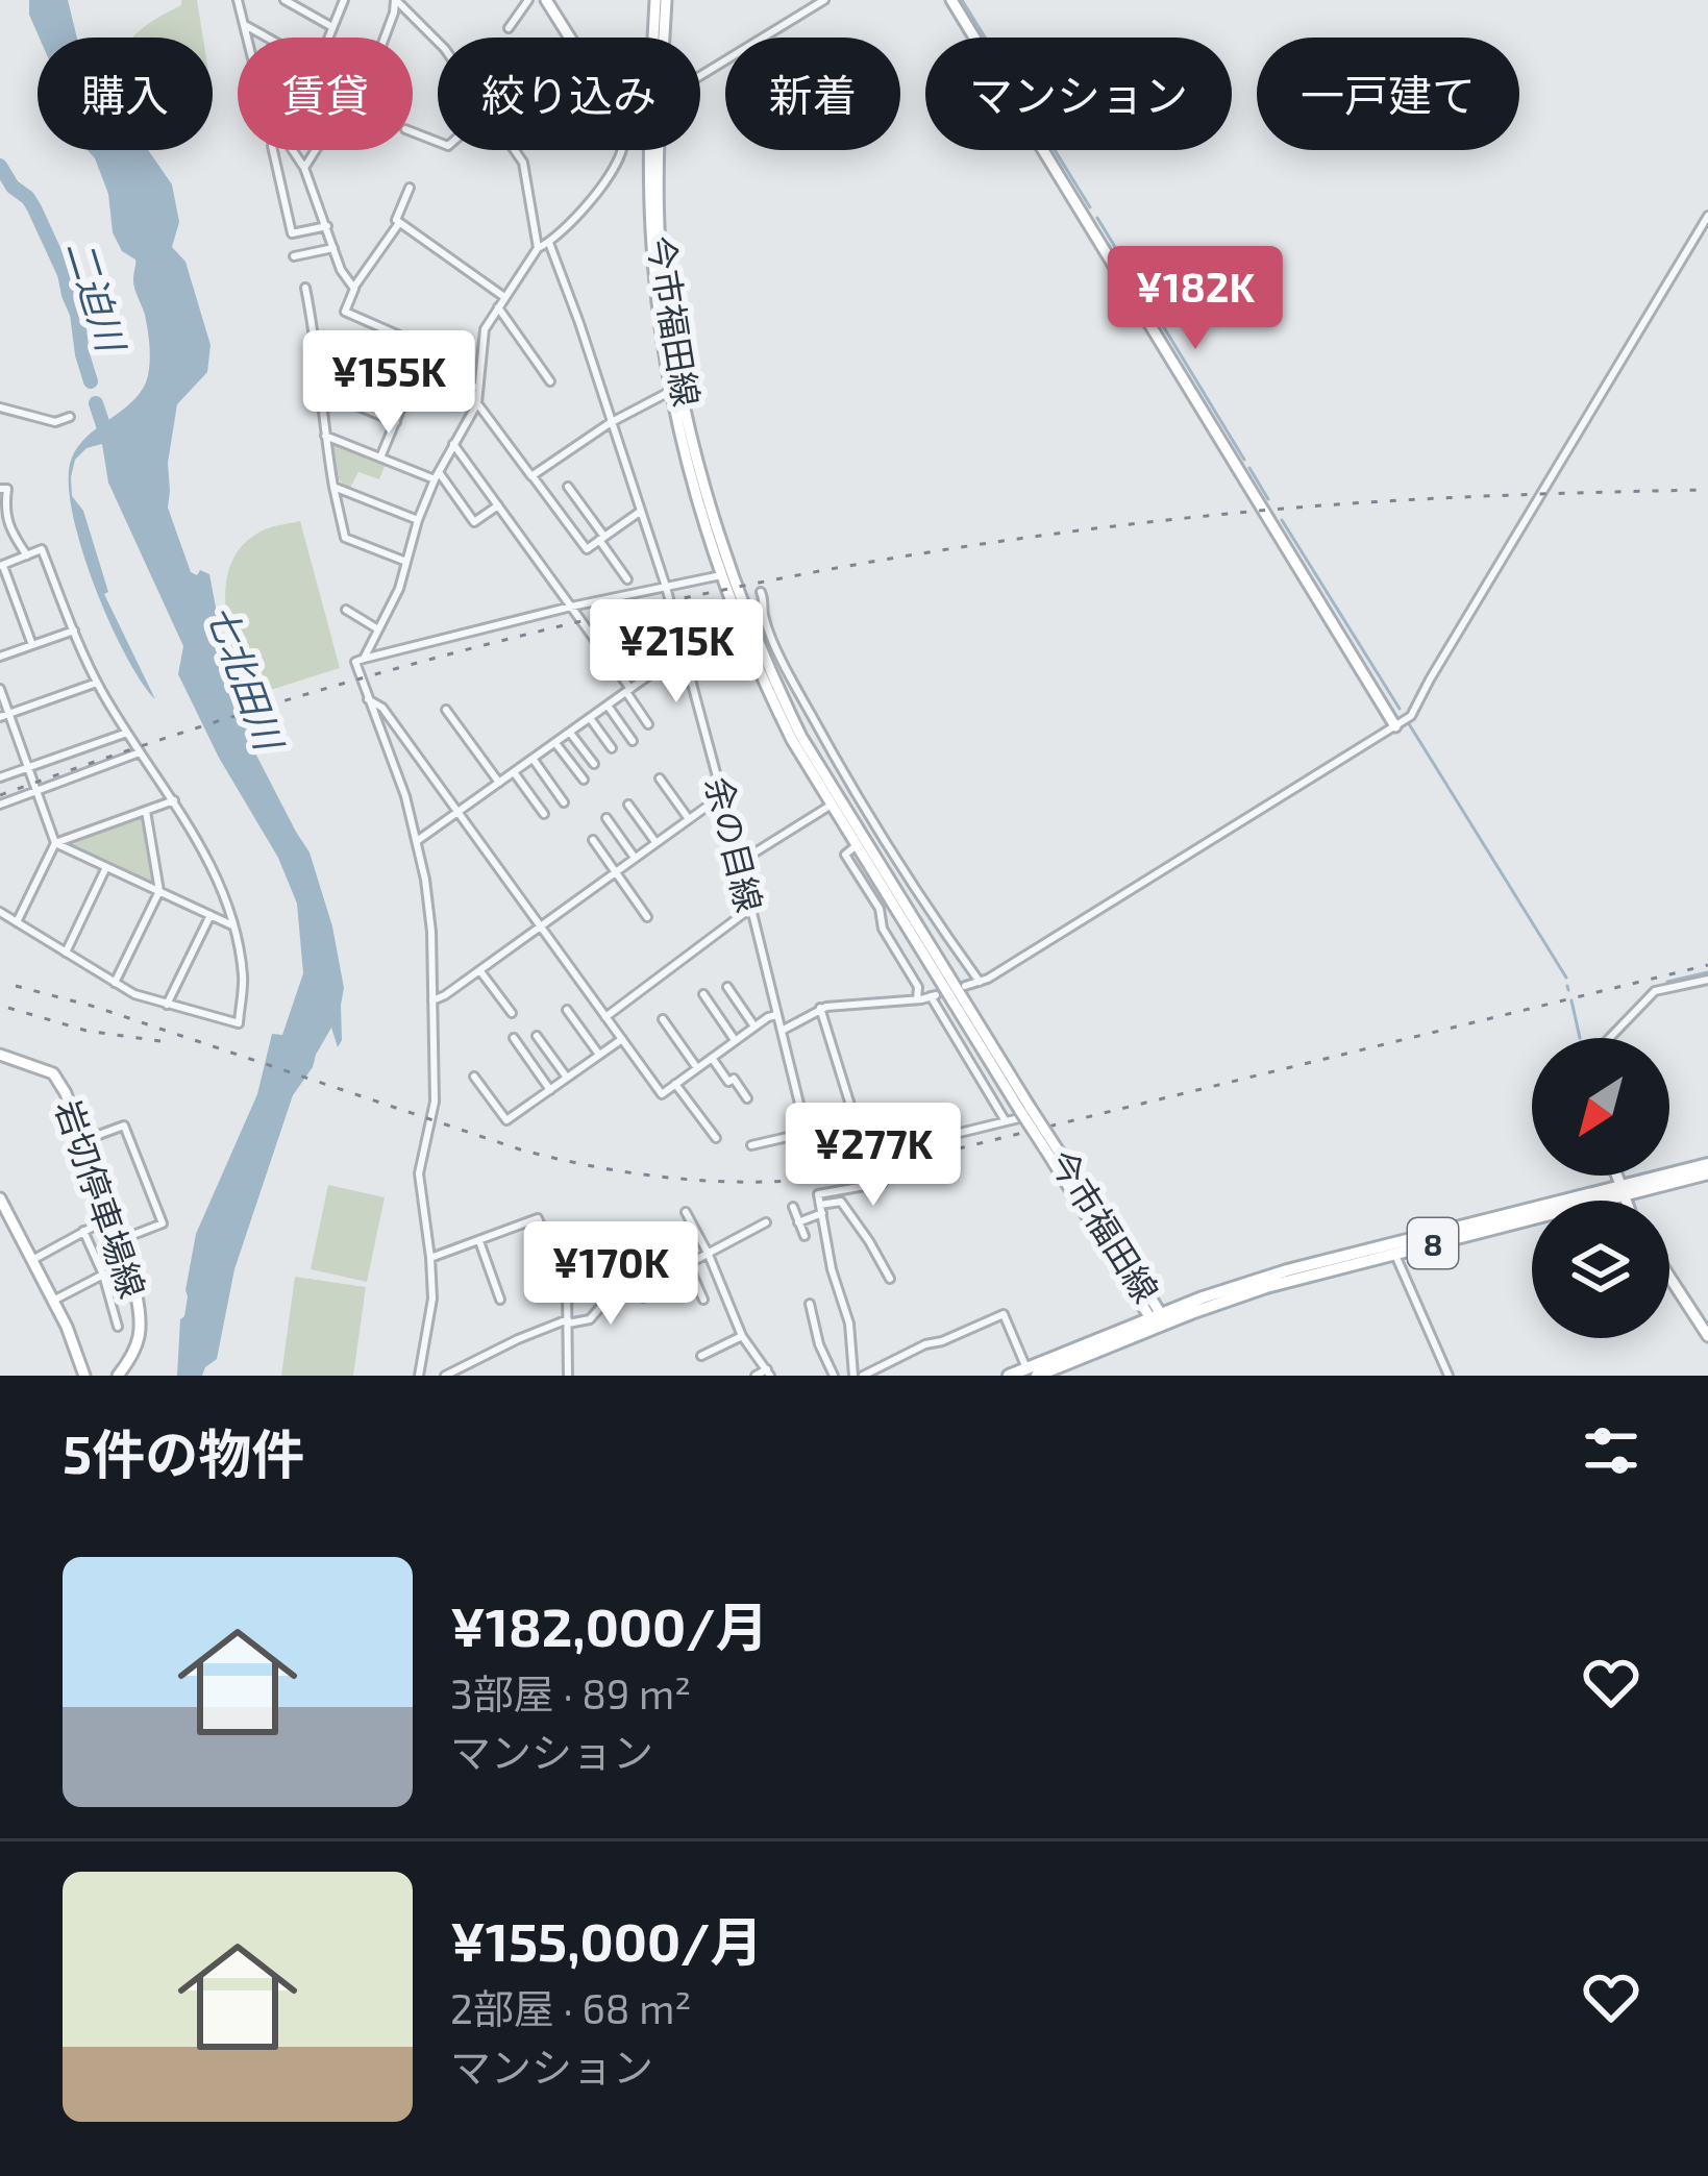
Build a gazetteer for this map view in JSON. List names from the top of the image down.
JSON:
{
  "streets": {
    "main road": ["今市福田線", "岩切停車場線", "8"],
    "street": ["余の目線"]
  },
  "crossings": [
    ["今市福田線", "8"]
  ],
  "water": ["二迫川", "七北田川"],
  "north": "bottom left",
  "page": {
    "chip": [
      "購入",
      "賃貸",
      "絞り込み",
      "新着",
      "マンション",
      "一戸建て"
    ],
    "price": [
      "¥182K",
      "¥155K",
      "¥215K",
      "¥277K",
      "¥170K"
    ],
    "heading": "5件の物件",
    "list": [
      {
        "name": "¥182,000/月",
        "note": "3部屋 · 89 m² · マンション"
      },
      {
        "name": "¥155,000/月",
        "note": "2部屋 · 68 m² · マンション"
      }
    ]
  }
}
